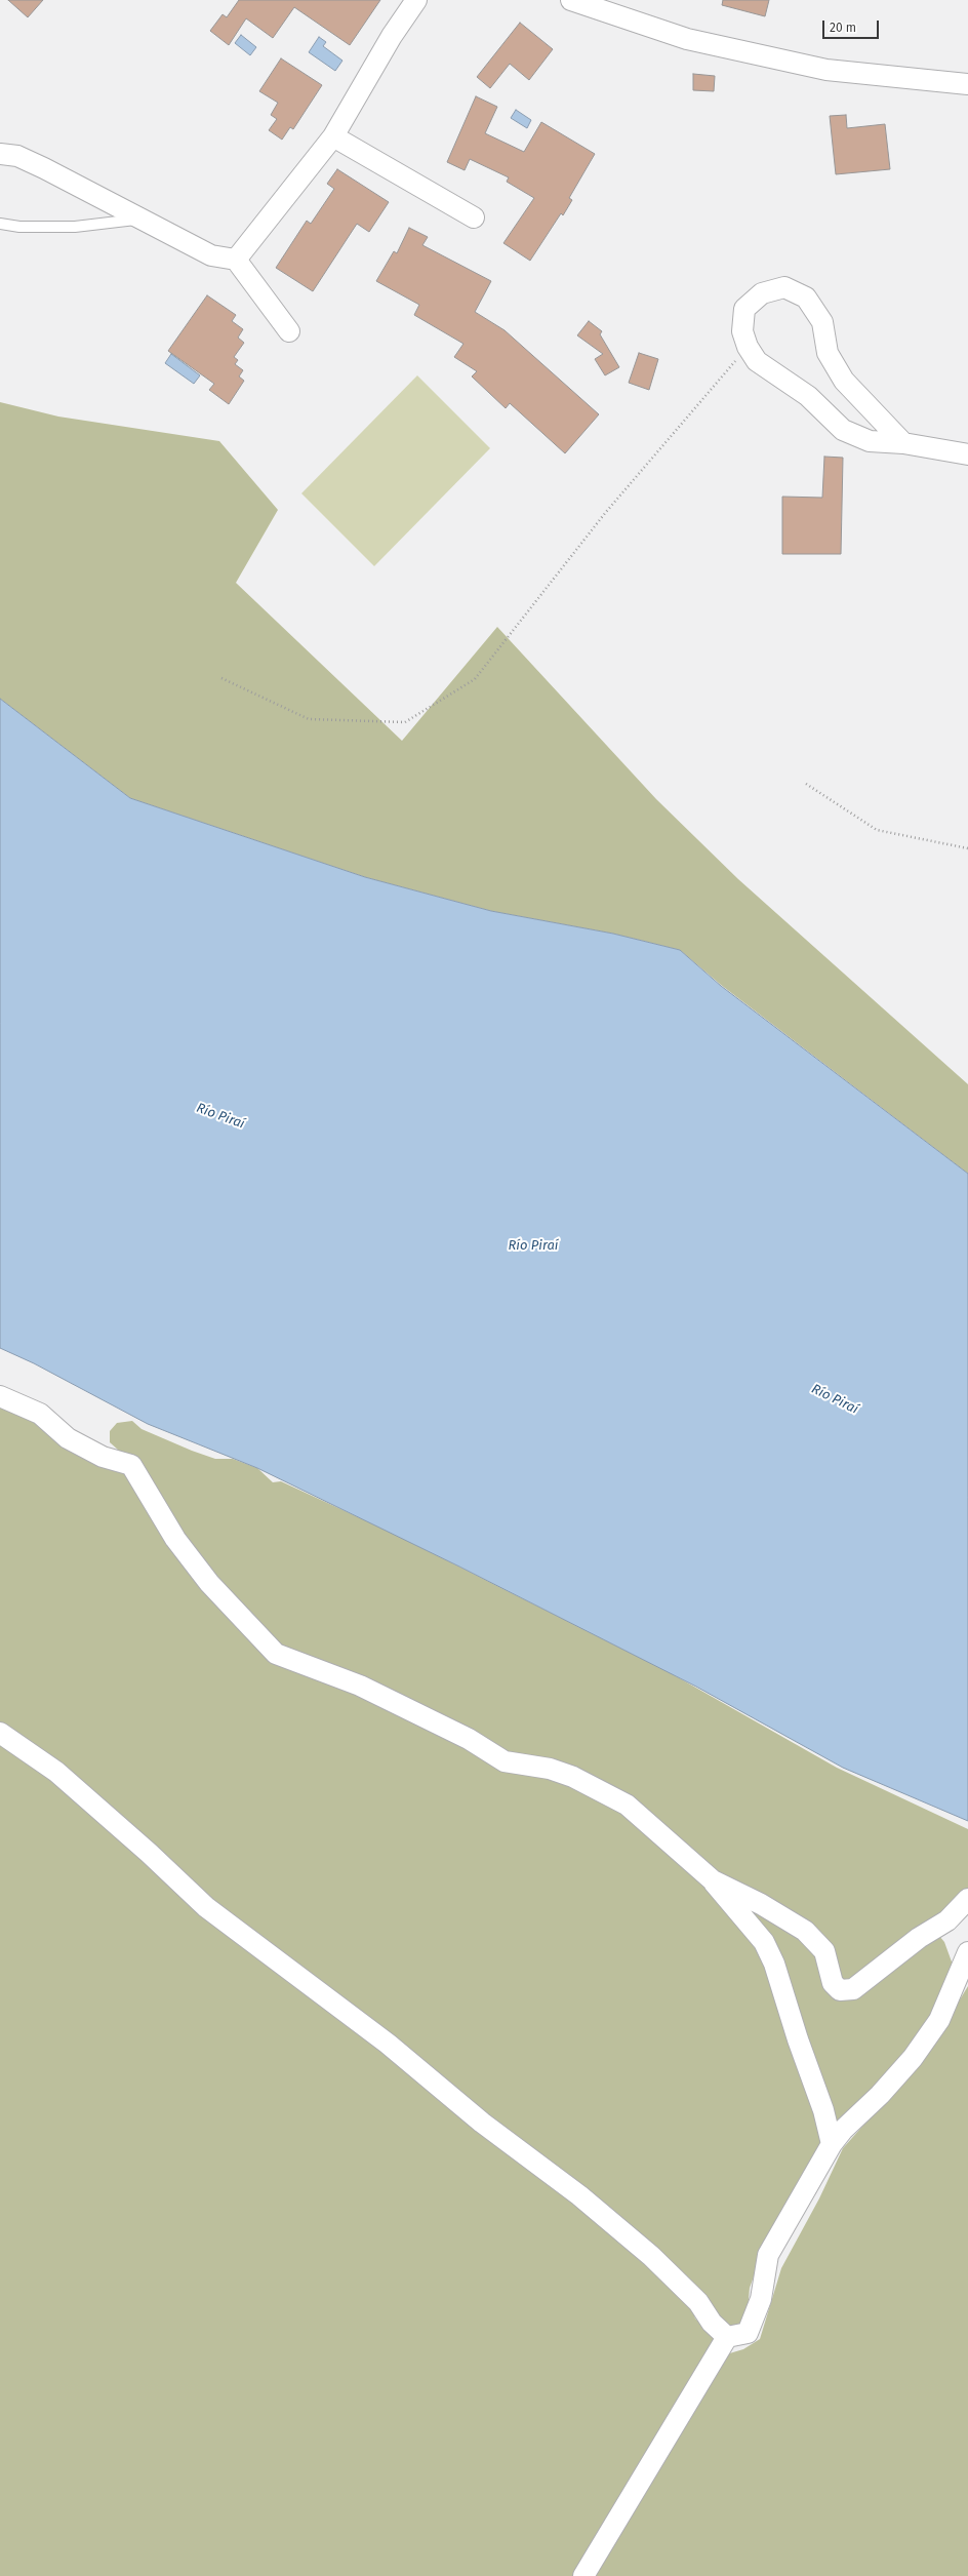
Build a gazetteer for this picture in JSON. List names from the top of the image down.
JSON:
{
  "water": ["Río Piraí"],
  "scale_bar": "20 m"
}
